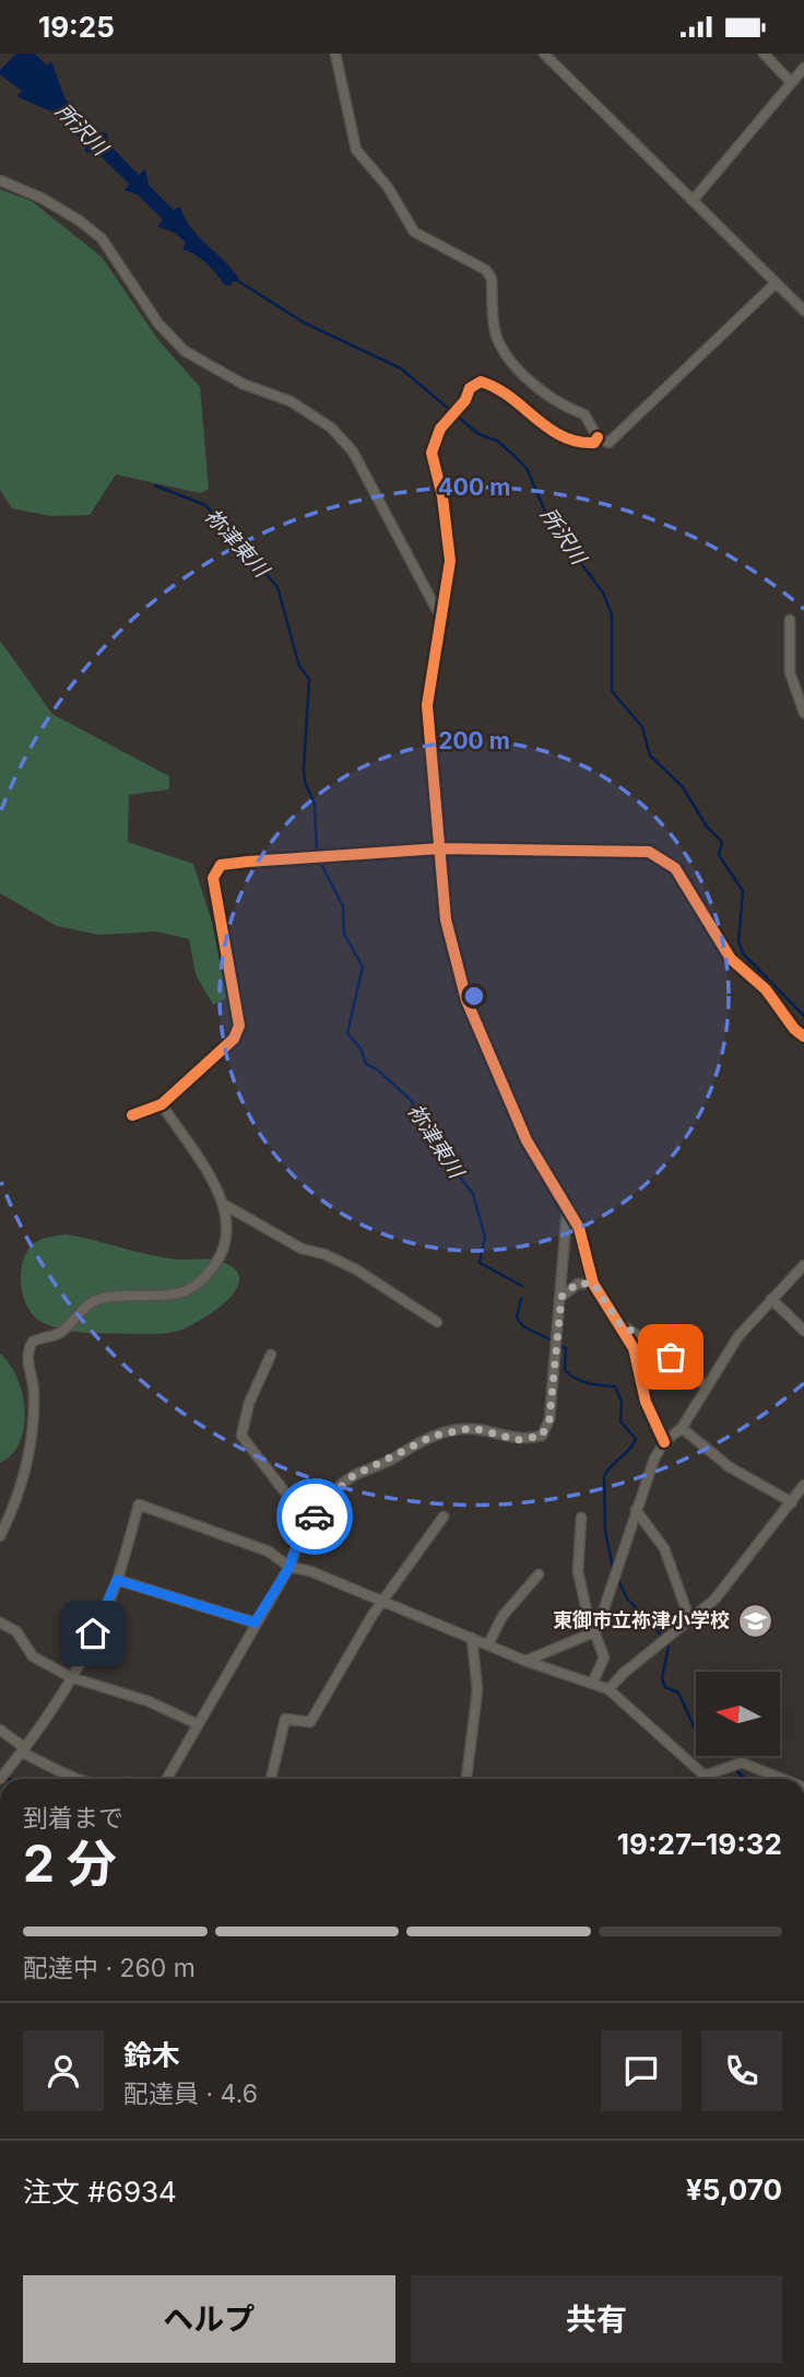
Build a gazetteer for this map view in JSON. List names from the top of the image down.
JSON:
{
  "water": ["所沢川", "祢津東川"],
  "places": {
    "school or university": ["東御市立祢津小学校"]
  },
  "north": "left",
  "page": {
    "status": "19:25",
    "heading": ["2 分", "到着まで", "19:27–19:32"],
    "panel": [
      "鈴木",
      "配達員 · 4.6",
      "注文 #6934",
      "¥5,070"
    ],
    "bar": "配達中 · 260 m",
    "buttons": ["ヘルプ", "共有"]
  },
  "rings": ["400 m", "200 m"]
}
